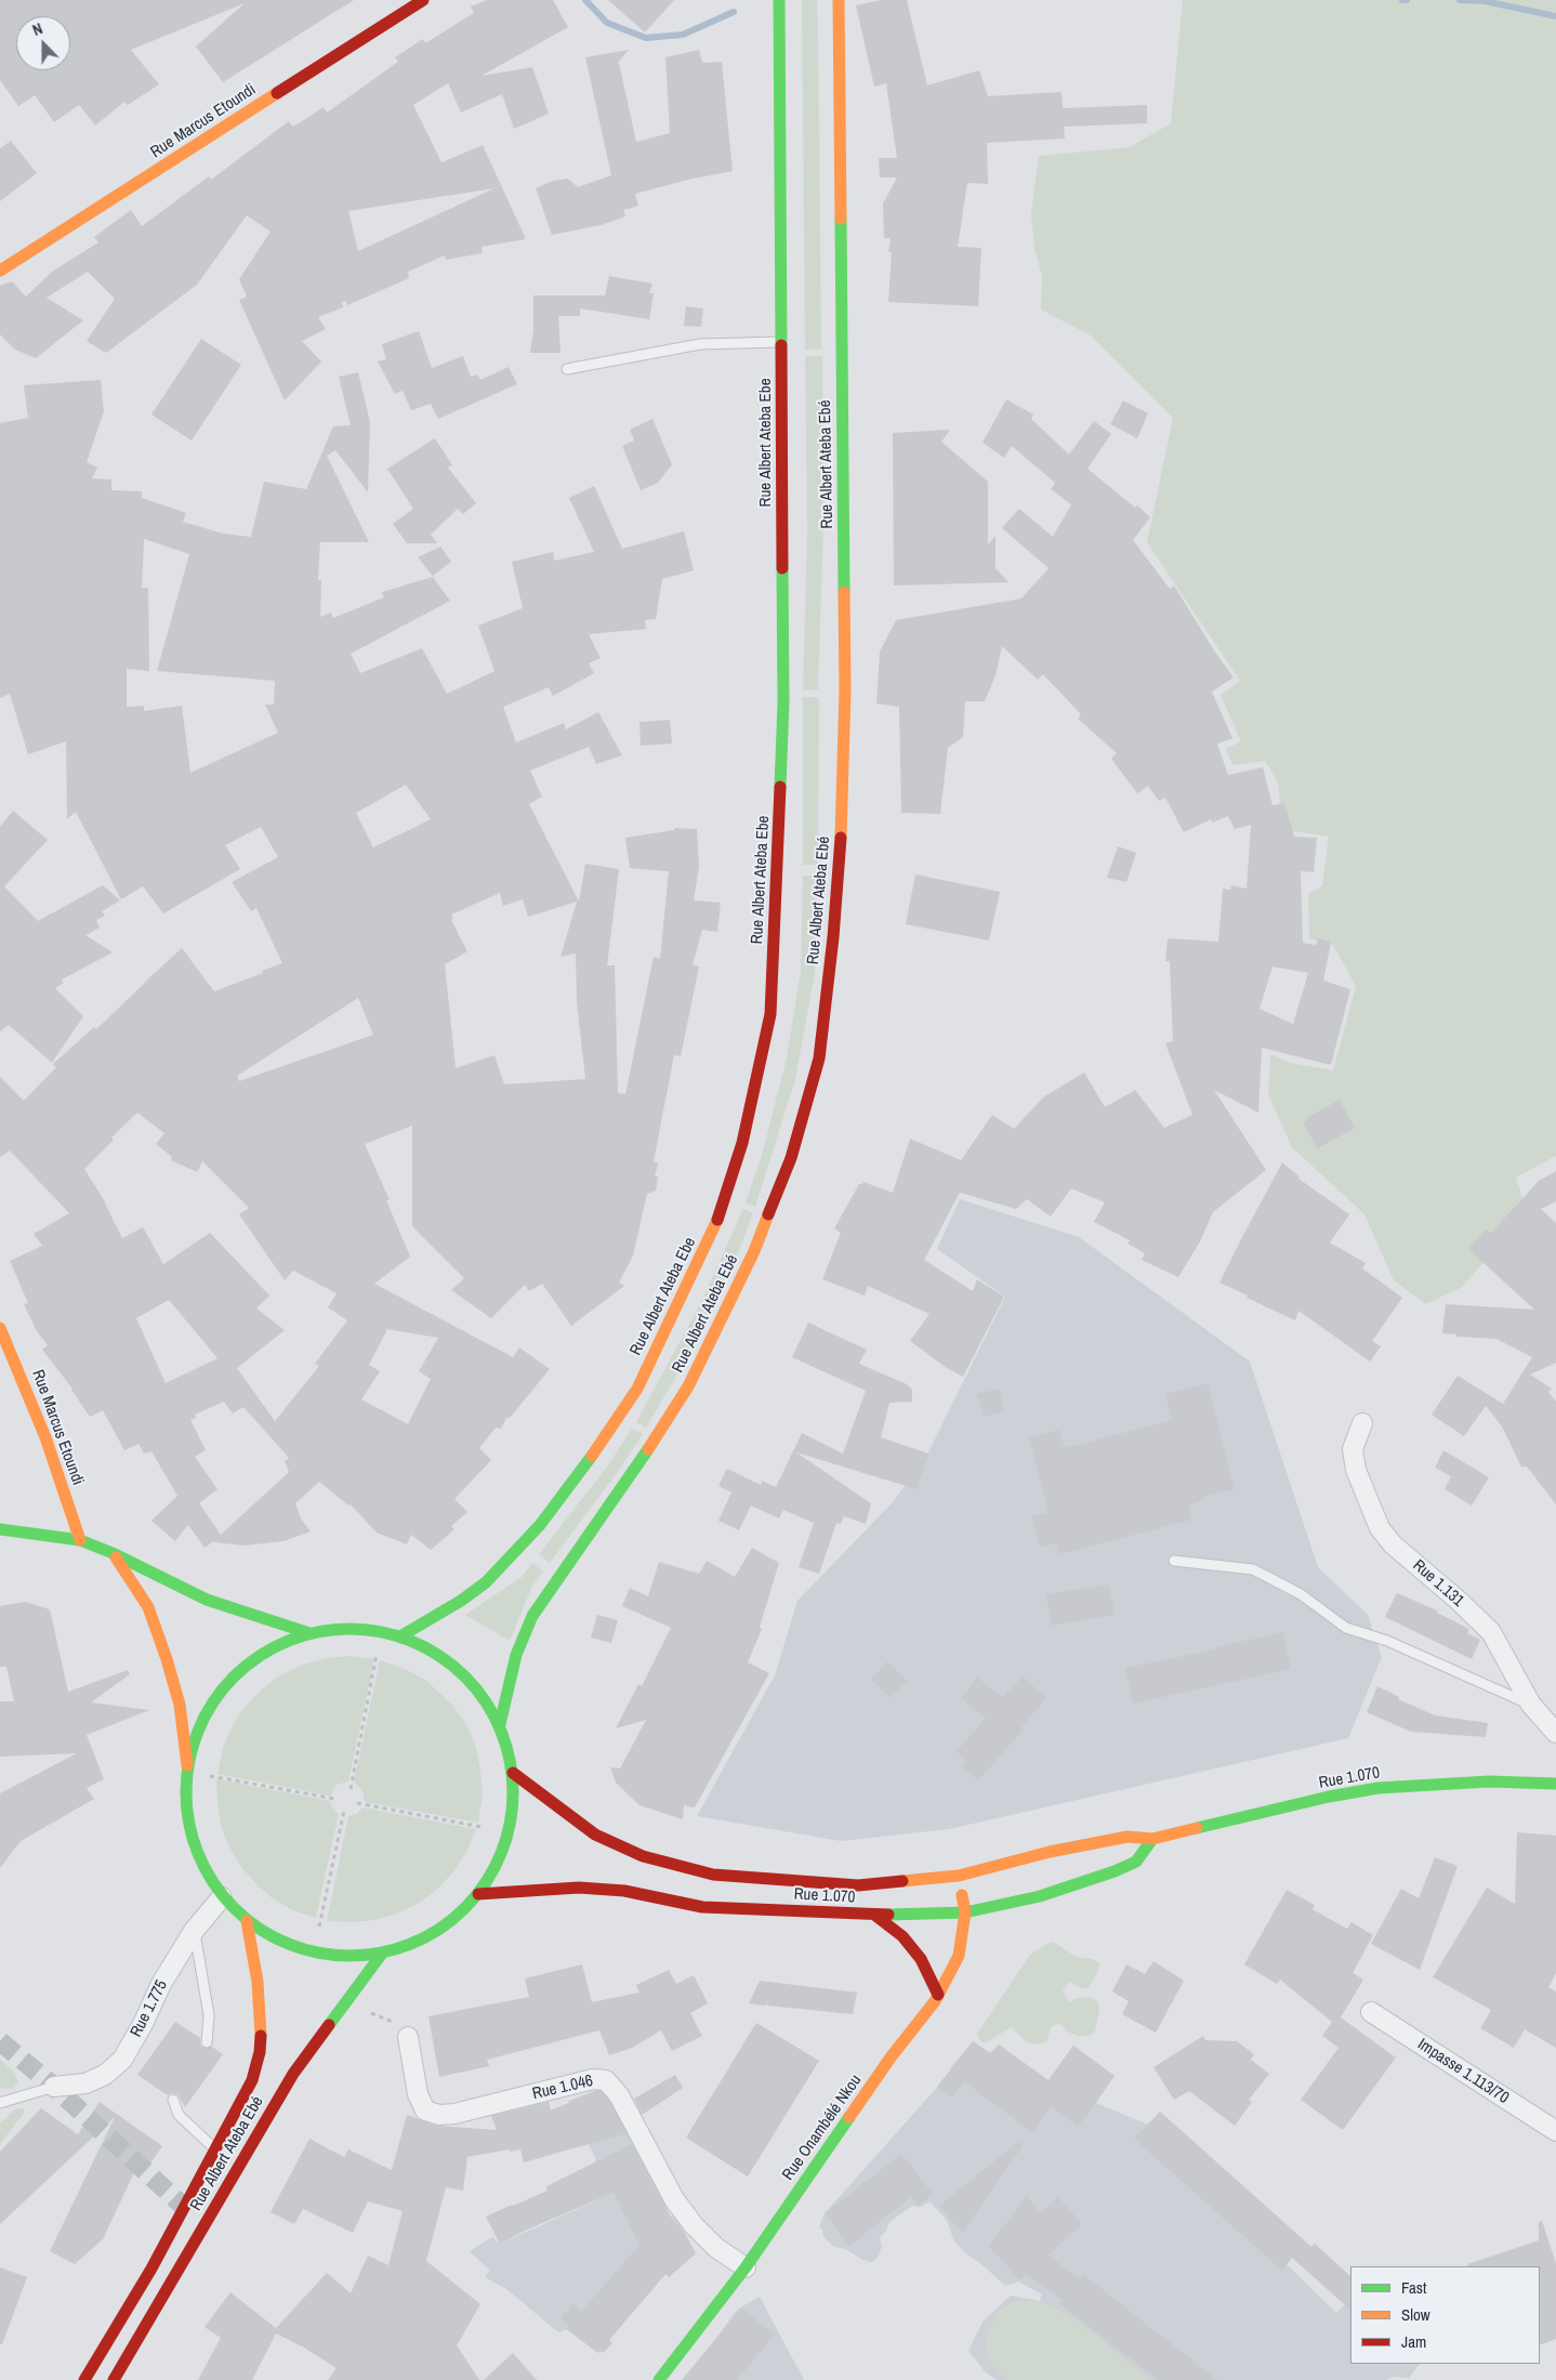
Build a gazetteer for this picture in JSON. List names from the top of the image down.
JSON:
{
  "streets": {
    "main road": [
      "Rue Marcus Etoundi",
      "Rue Albert Ateba Ebe",
      "Rue Albert Ateba Ebé",
      "Rue 1.070",
      "Rue Onambélé Nkou"
    ],
    "street": [
      "Rue 1.131",
      "Rue 1.775",
      "Impasse 1.113/70",
      "Rue 1.046"
    ]
  },
  "crossings": [
    ["Rue 1.070", "Rue Onambélé Nkou"],
    ["Rue 1.046", "Rue Onambélé Nkou"]
  ],
  "legend": ["Fast", "Slow", "Jam"],
  "north": "top"
}
